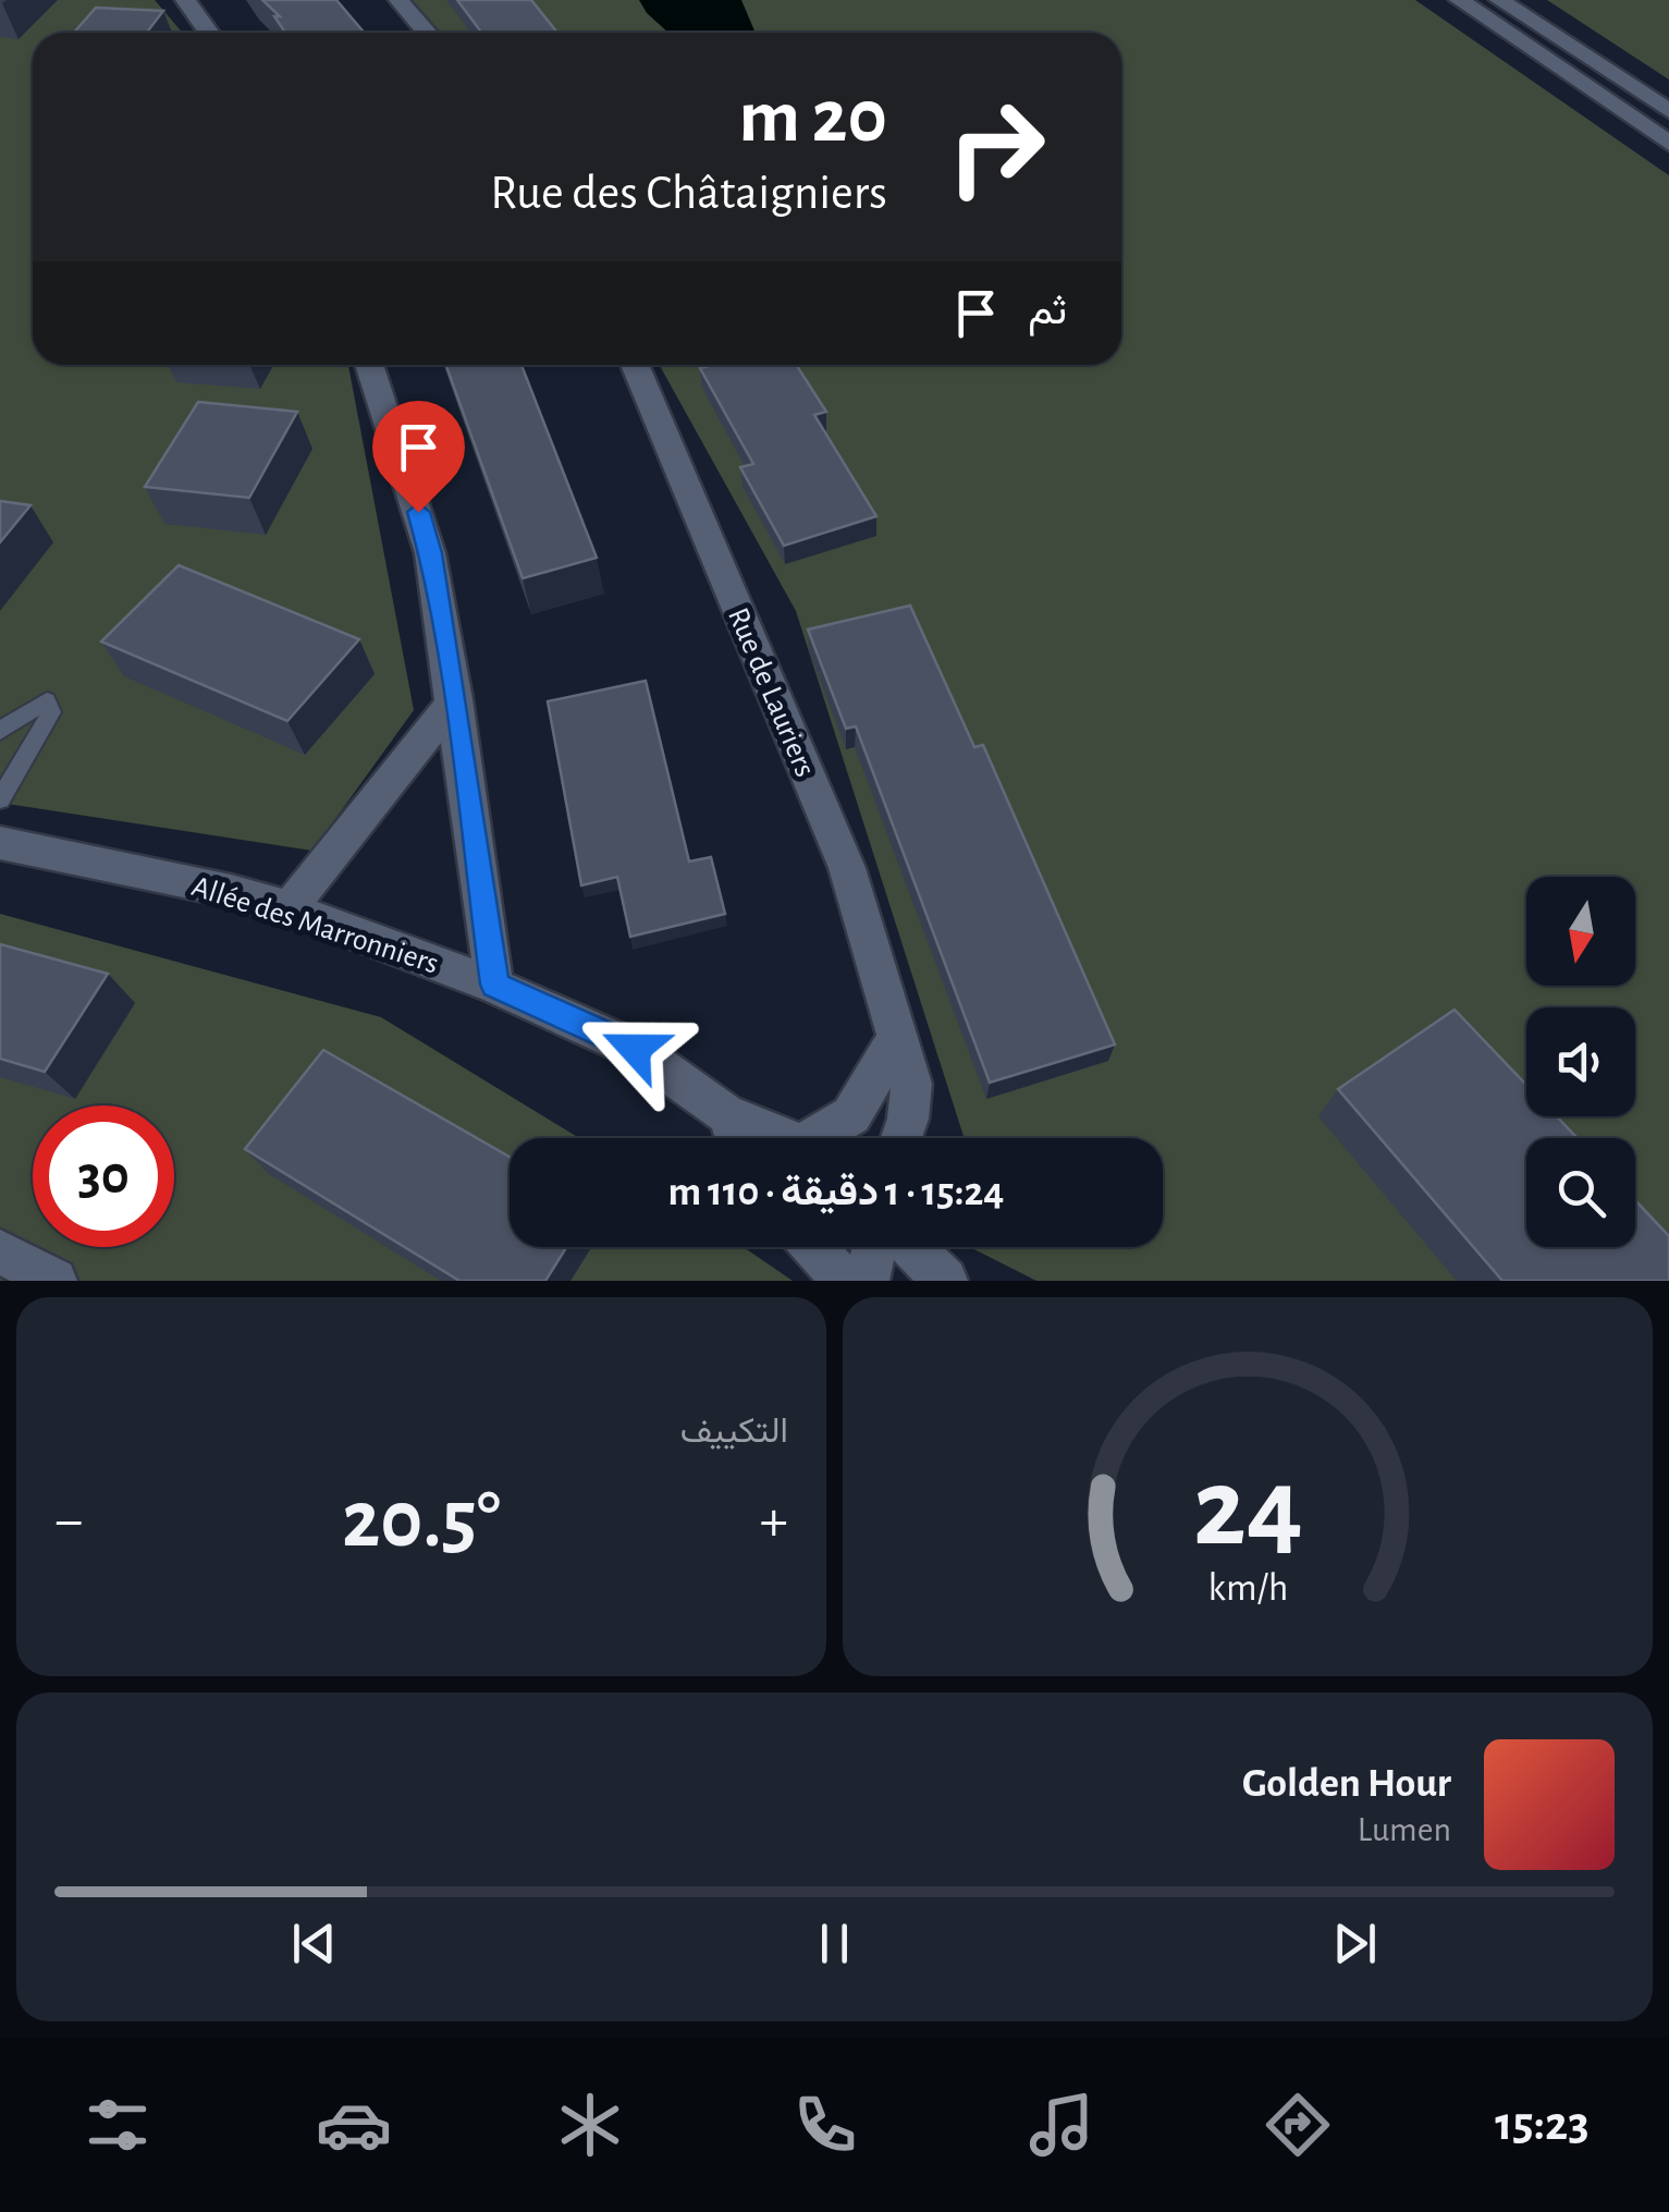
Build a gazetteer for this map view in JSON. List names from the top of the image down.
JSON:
{
  "streets": {
    "street": ["Rue de Lauriers", "Allée des Marronniers"]
  },
  "north": "bottom",
  "page": {
    "turn": ["20 m", "Rue des Châtaigniers"],
    "then": "ثم",
    "limit": "30",
    "trip": "15:24 · 1 دقيقة · 110 m",
    "tile": "التكييف",
    "heat": ["−", "20.5°", "+"],
    "song": ["Golden Hour", "Lumen"],
    "tabs": "15:23",
    "gauge": ["24", "km/h"]
  }
}
